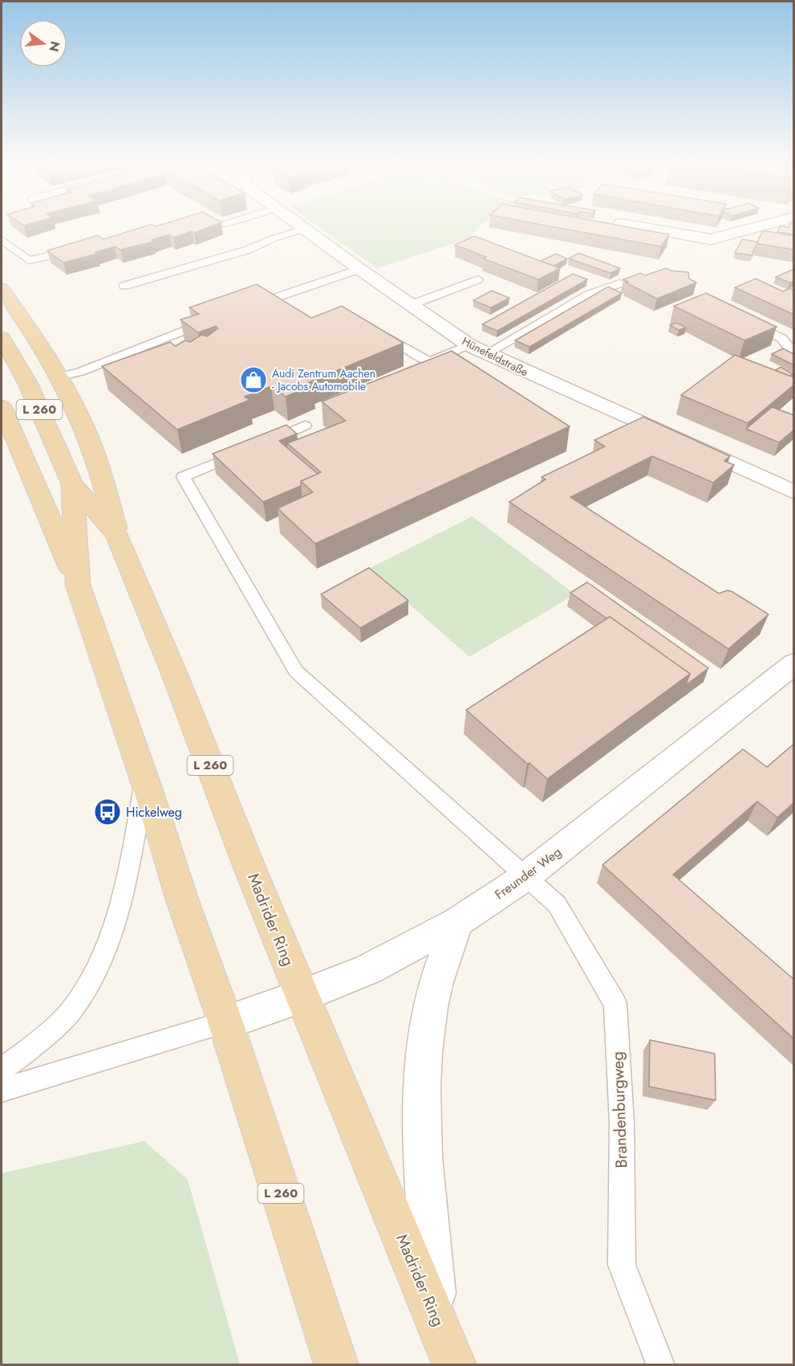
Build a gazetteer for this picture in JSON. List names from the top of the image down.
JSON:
{
  "streets": {
    "main road": ["L 260", "Madrider Ring"],
    "street": ["Hünefeldstraße", "Freunder Weg"],
    "lane": ["Brandenburgweg"]
  },
  "crossings": [
    ["Freunder Weg", "Madrider Ring"],
    ["Freunder Weg", "Brandenburgweg"]
  ],
  "places": {
    "shop": ["Audi Zentrum Aachen - Jacobs Automobile"],
    "bus stop": ["Hickelweg"]
  },
  "north": "right"
}
